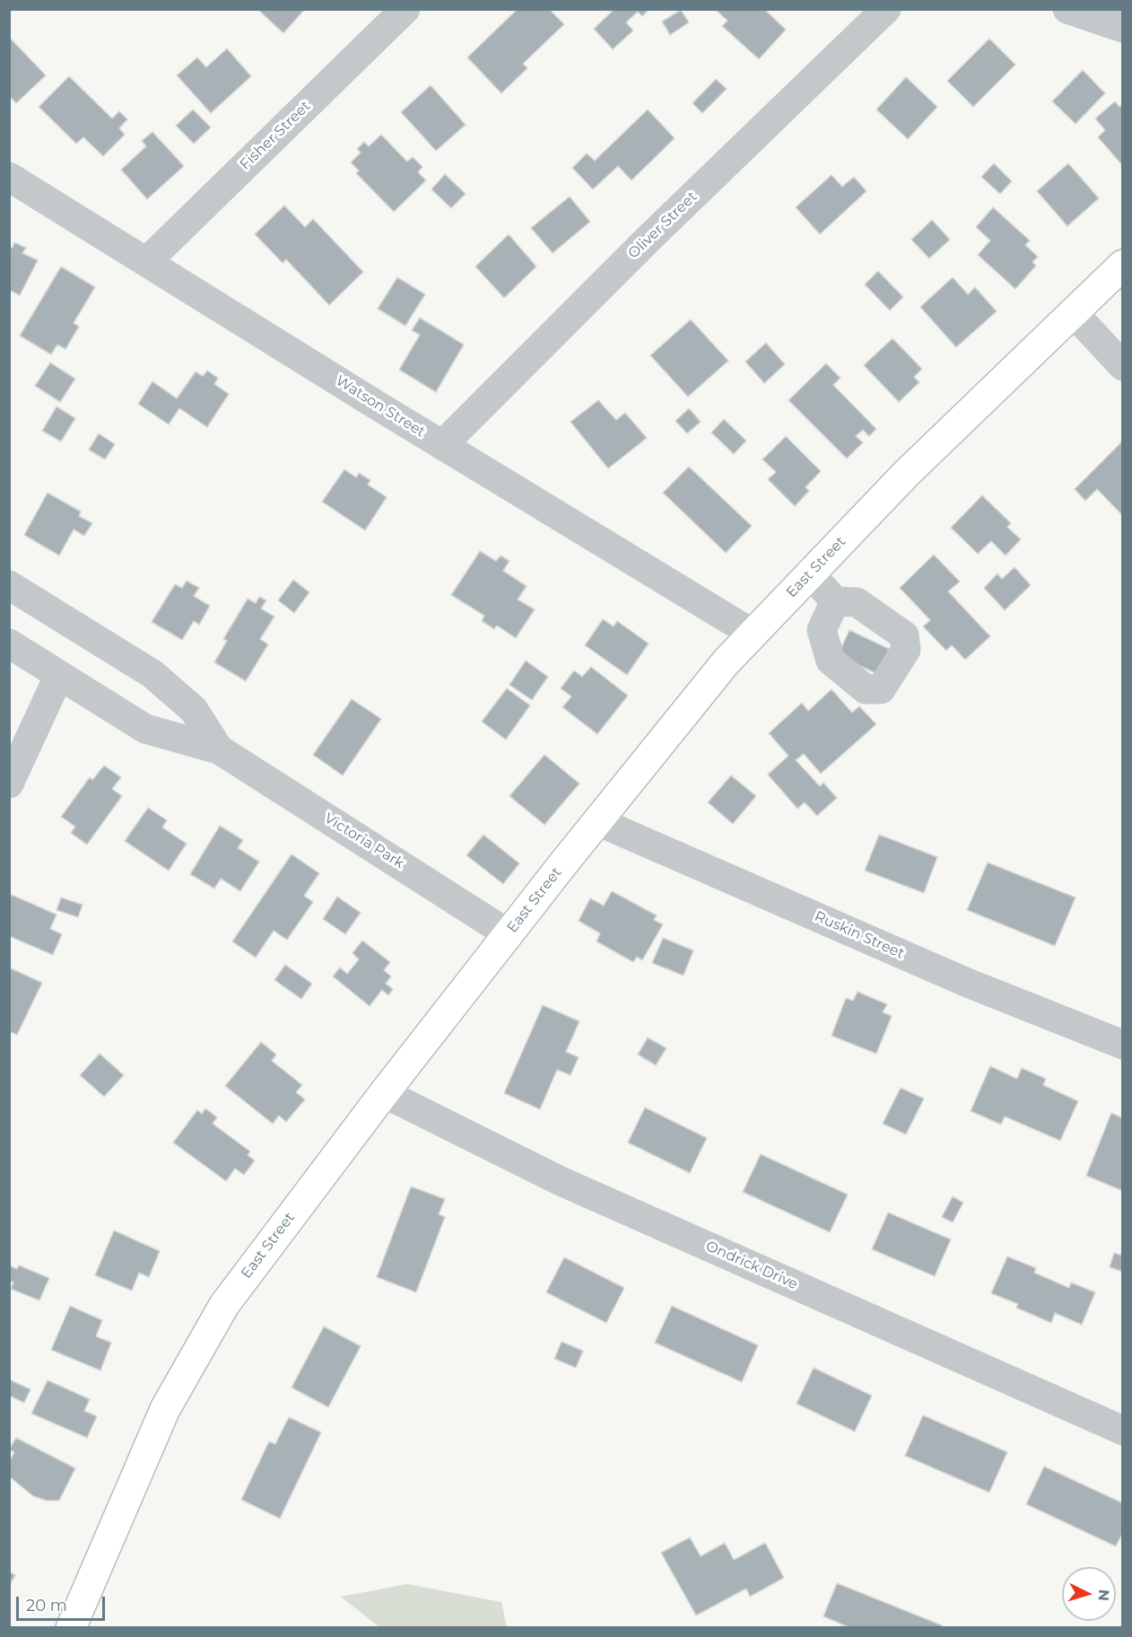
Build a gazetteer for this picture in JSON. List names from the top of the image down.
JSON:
{
  "streets": {
    "main road": ["East Street"],
    "street": [
      "Fisher Street",
      "Oliver Street",
      "Watson Street",
      "Victoria Park",
      "Ruskin Street",
      "Ondrick Drive"
    ]
  },
  "crossings": [
    ["Fisher Street", "Watson Street"],
    ["Oliver Street", "Watson Street"],
    ["Watson Street", "East Street"],
    ["East Street", "Victoria Park"],
    ["East Street", "Ruskin Street"],
    ["East Street", "Ondrick Drive"]
  ],
  "scale_bar": "20 m",
  "north": "right"
}
